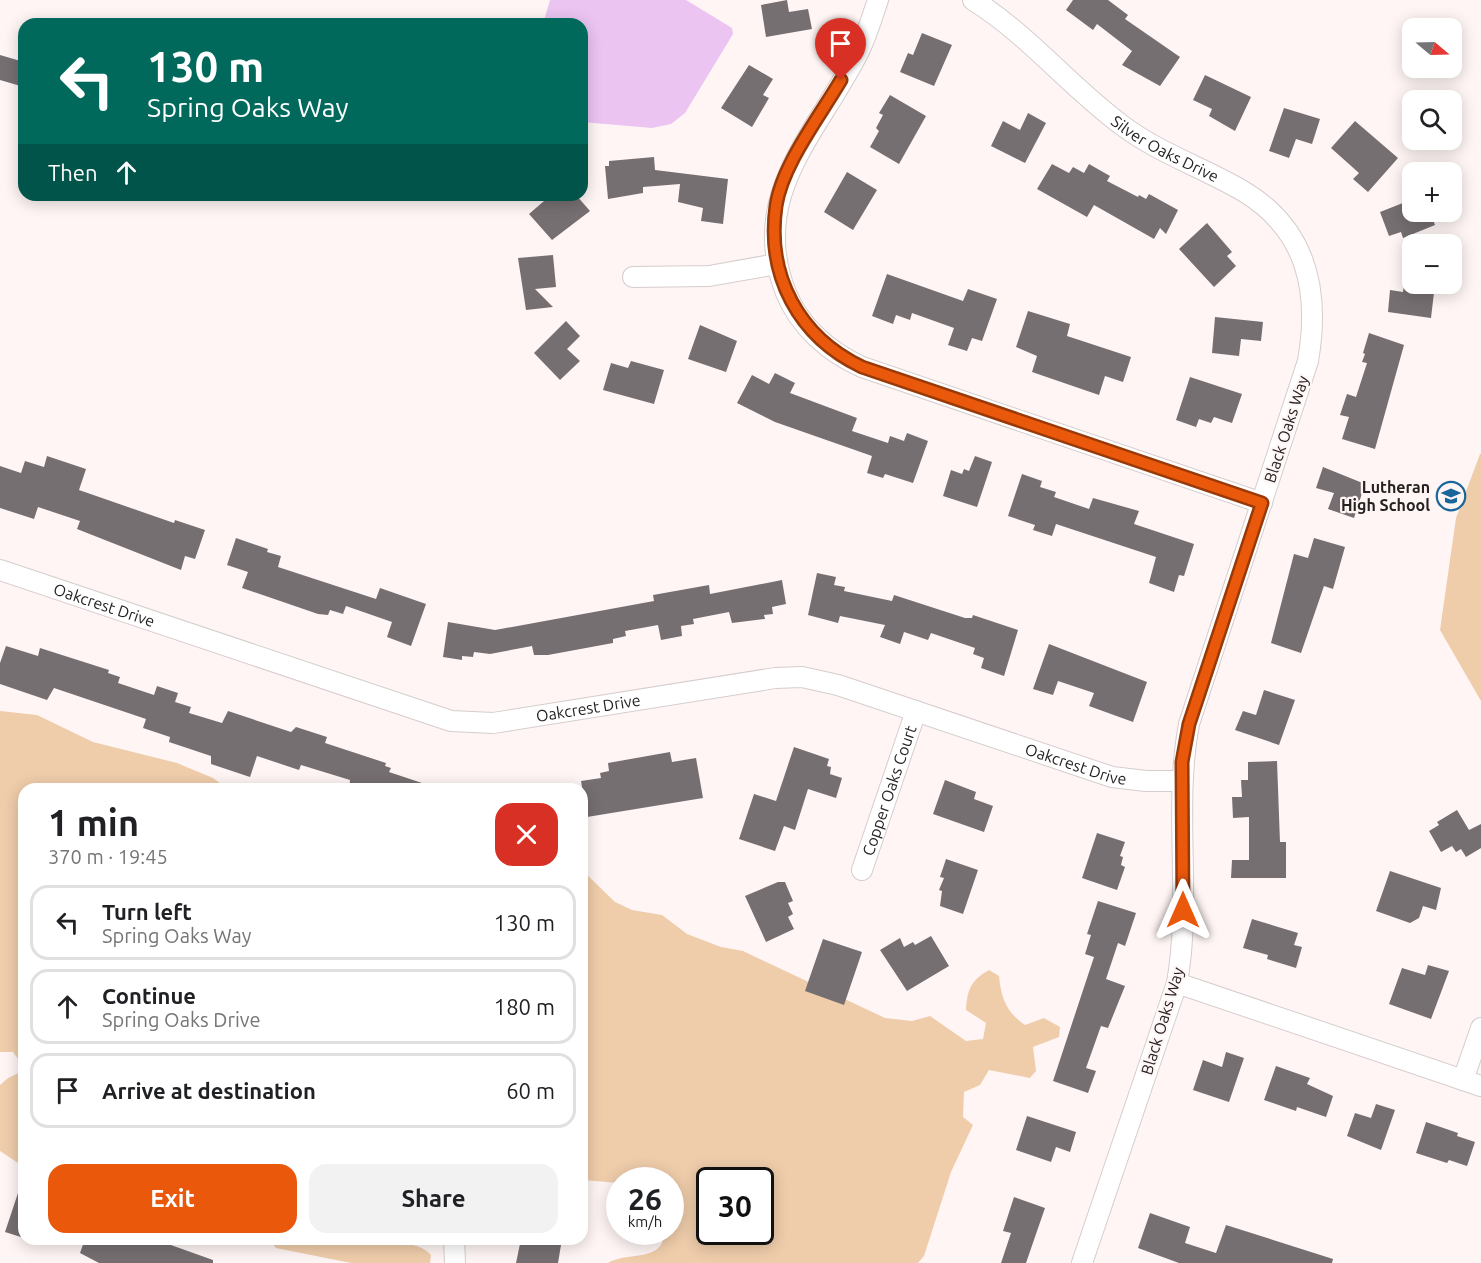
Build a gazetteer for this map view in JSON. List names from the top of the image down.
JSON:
{
  "streets": {
    "street": [
      "Silver Oaks Drive",
      "Black Oaks Way",
      "Oakcrest Drive",
      "Copper Oaks Court"
    ]
  },
  "crossings": [
    ["Silver Oaks Drive", "Black Oaks Way"],
    ["Black Oaks Way", "Oakcrest Drive"],
    ["Oakcrest Drive", "Copper Oaks Court"]
  ],
  "places": {
    "school or university": ["Lutheran High School"]
  },
  "north": "right",
  "page": {
    "map_buttons": ["+", "−"],
    "turn": ["130 m", "Spring Oaks Way"],
    "then": "Then",
    "heading": ["1 min", "370 m · 19:45"],
    "list": [
      {
        "name": "Turn left",
        "note": "Spring Oaks Way",
        "value": "130 m"
      },
      {
        "name": "Continue",
        "note": "Spring Oaks Drive",
        "value": "180 m"
      },
      {
        "name": "Arrive at destination",
        "value": "60 m"
      }
    ],
    "buttons": ["Exit", "Share"],
    "speed": "26 km/h",
    "limit": "30"
  }
}
